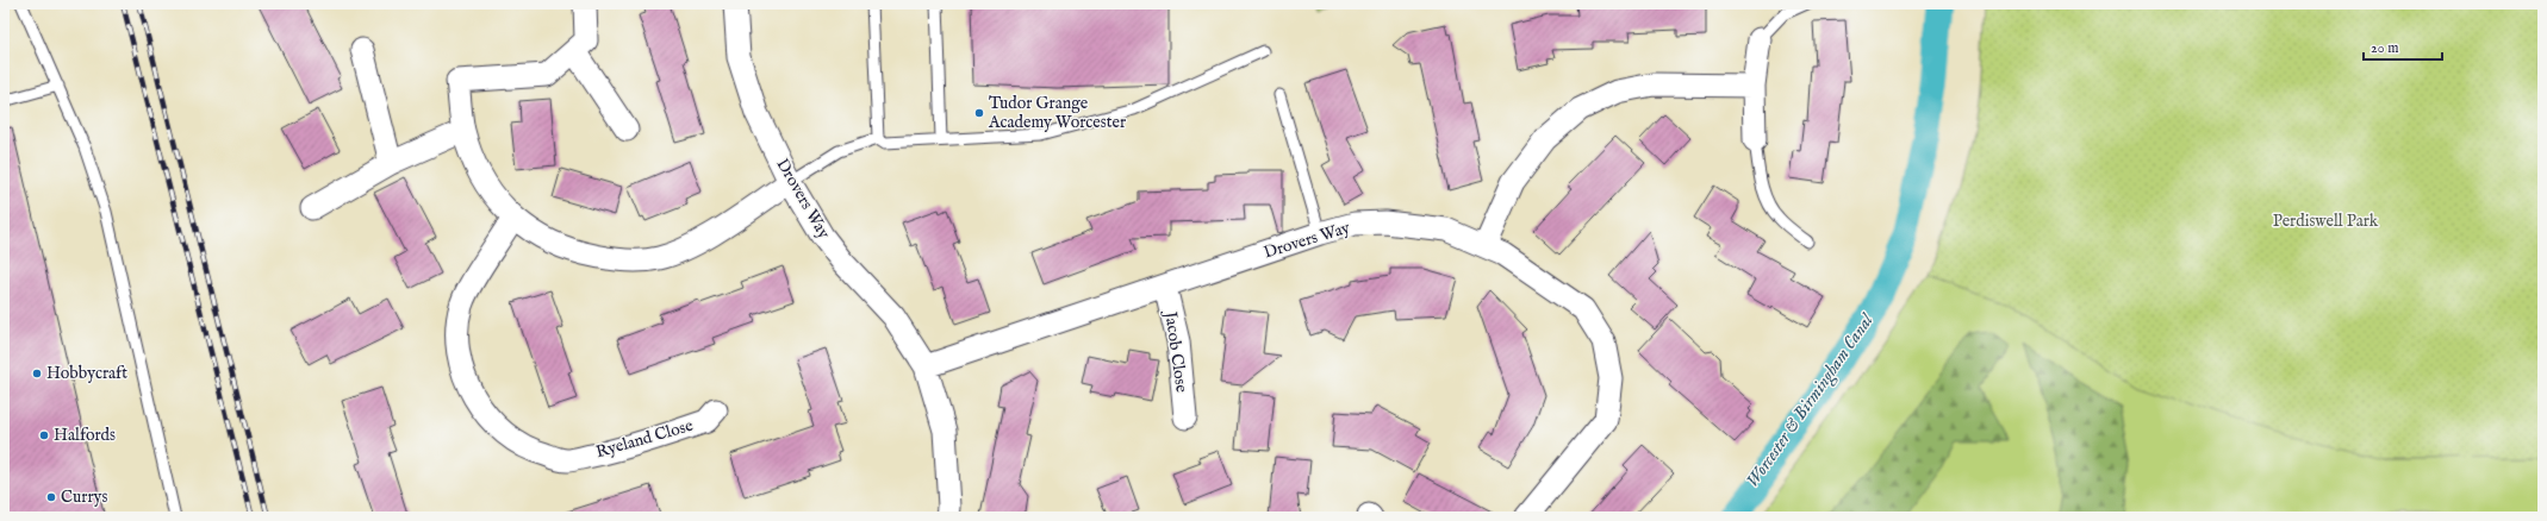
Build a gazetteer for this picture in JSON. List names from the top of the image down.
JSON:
{
  "streets": {
    "street": ["Drovers Way", "Jacob Close", "Ryeland Close"]
  },
  "crossings": [
    ["Drovers Way", "Jacob Close"]
  ],
  "water": ["Worcester & Birmingham Canal"],
  "parks": ["Perdiswell Park"],
  "places": [
    "Tudor Grange Academy Worcester",
    "Hobbycraft",
    "Halfords",
    "Currys"
  ],
  "scale_bar": "20 m"
}
